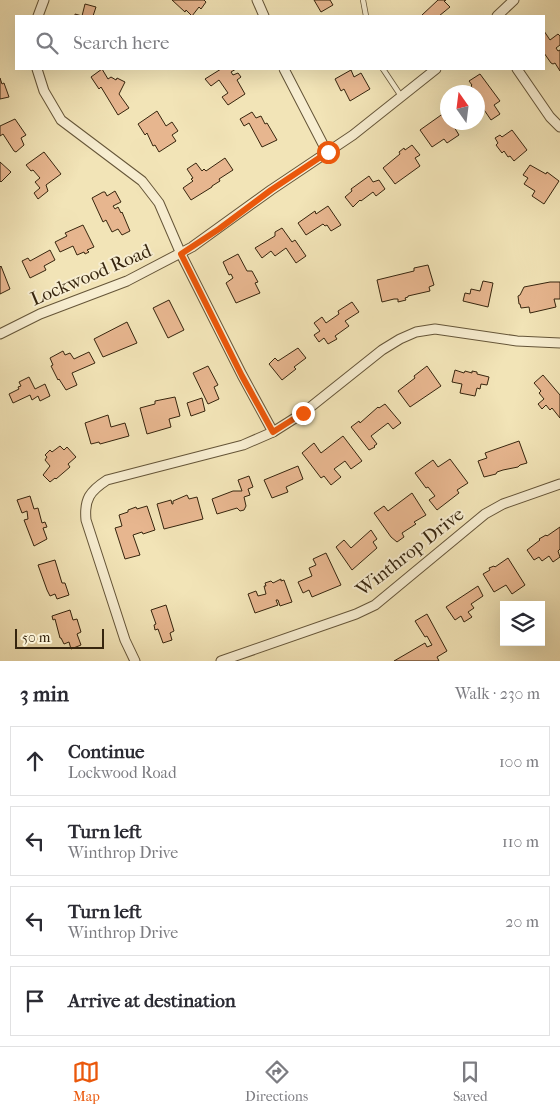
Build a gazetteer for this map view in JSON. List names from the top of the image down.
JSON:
{
  "streets": {
    "street": ["Lockwood Road", "Winthrop Drive"]
  },
  "scale_bar": "50 m",
  "north": "top",
  "page": {
    "search": "Search here",
    "scale": "50 m",
    "heading": ["3 min", "Walk · 230 m"],
    "list": [
      ["Continue", "Lockwood Road", "100 m"],
      ["Turn left", "Winthrop Drive", "110 m"],
      ["Turn left", "Winthrop Drive", "20 m"],
      "Arrive at destination"
    ],
    "nav": ["Map", "Directions", "Saved"]
  }
}
